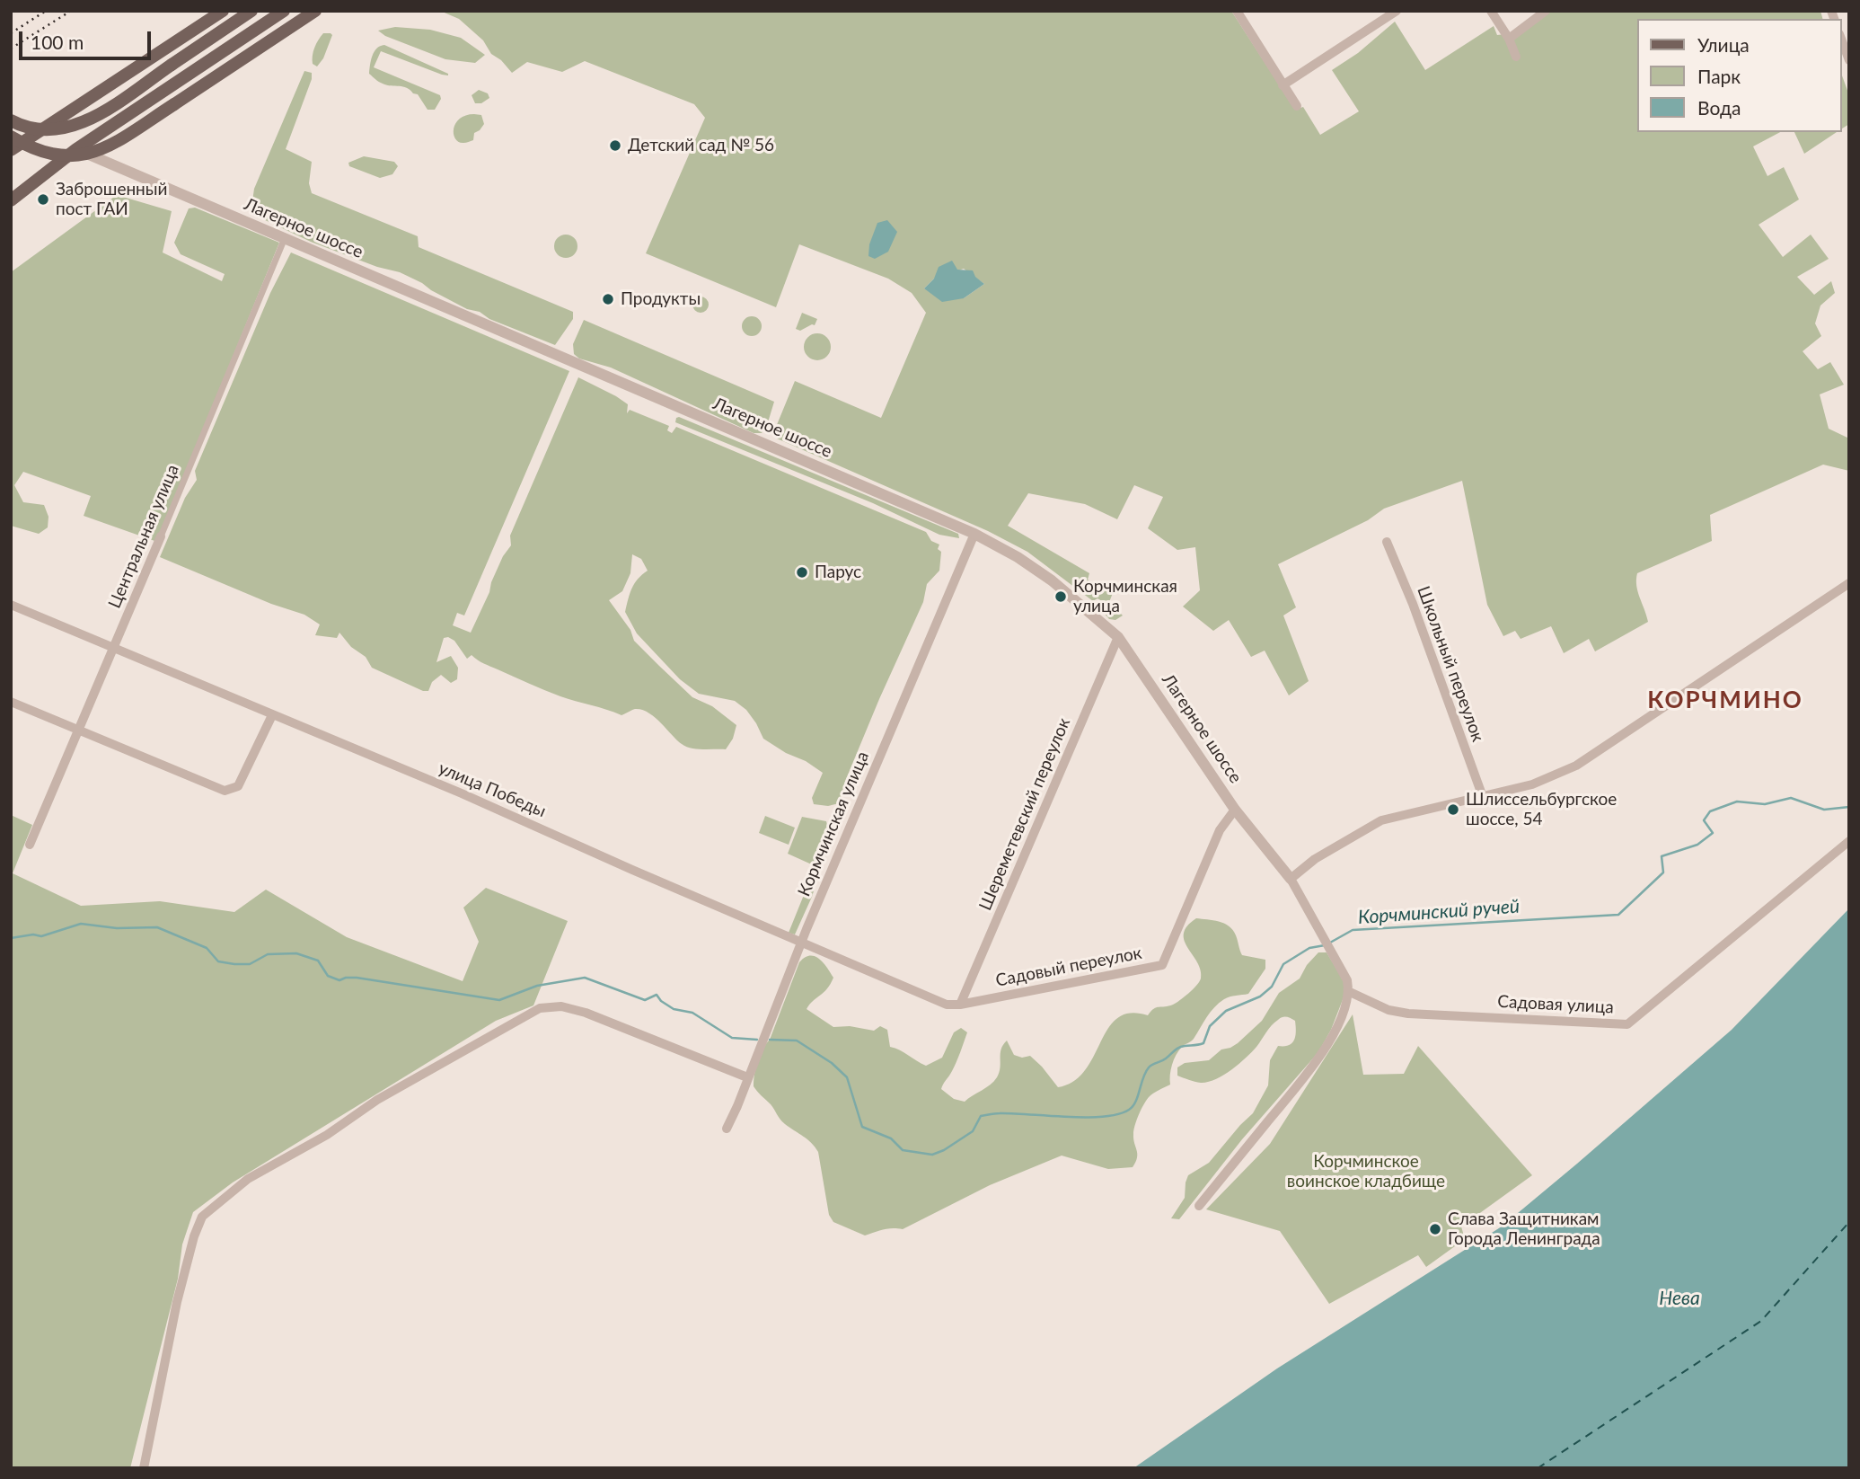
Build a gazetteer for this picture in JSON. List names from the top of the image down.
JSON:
{
  "streets": {
    "street": [
      "Лагерное шоссе",
      "Центральная улица",
      "Школьный переулок",
      "улица Победы",
      "Шереметевский переулок",
      "Кормчинская улица",
      "Садовый переулок",
      "Садовая улица"
    ]
  },
  "crossings": [
    ["Лагерное шоссе", "Центральная улица"],
    ["Лагерное шоссе", "Шереметевский переулок"],
    ["Лагерное шоссе", "Кормчинская улица"],
    ["Лагерное шоссе", "Садовый переулок"],
    ["Центральная улица", "улица Победы"],
    ["улица Победы", "Шереметевский переулок"],
    ["улица Победы", "Кормчинская улица"],
    ["улица Победы", "Садовый переулок"],
    ["Шереметевский переулок", "Садовый переулок"]
  ],
  "districts": ["КОРЧМИНО"],
  "water": ["Корчминский ручей", "Нева"],
  "parks": ["Корчминское воинское кладбище"],
  "places": [
    "Детский сад № 56",
    "Заброшенный пост ГАИ",
    "Продукты",
    "Парус",
    "Корчминская улица",
    "Шлиссельбургское шоссе, 54",
    "Слава Защитникам Города Ленинграда"
  ],
  "legend": ["Улица", "Парк", "Вода"],
  "scale_bar": "100 m"
}
